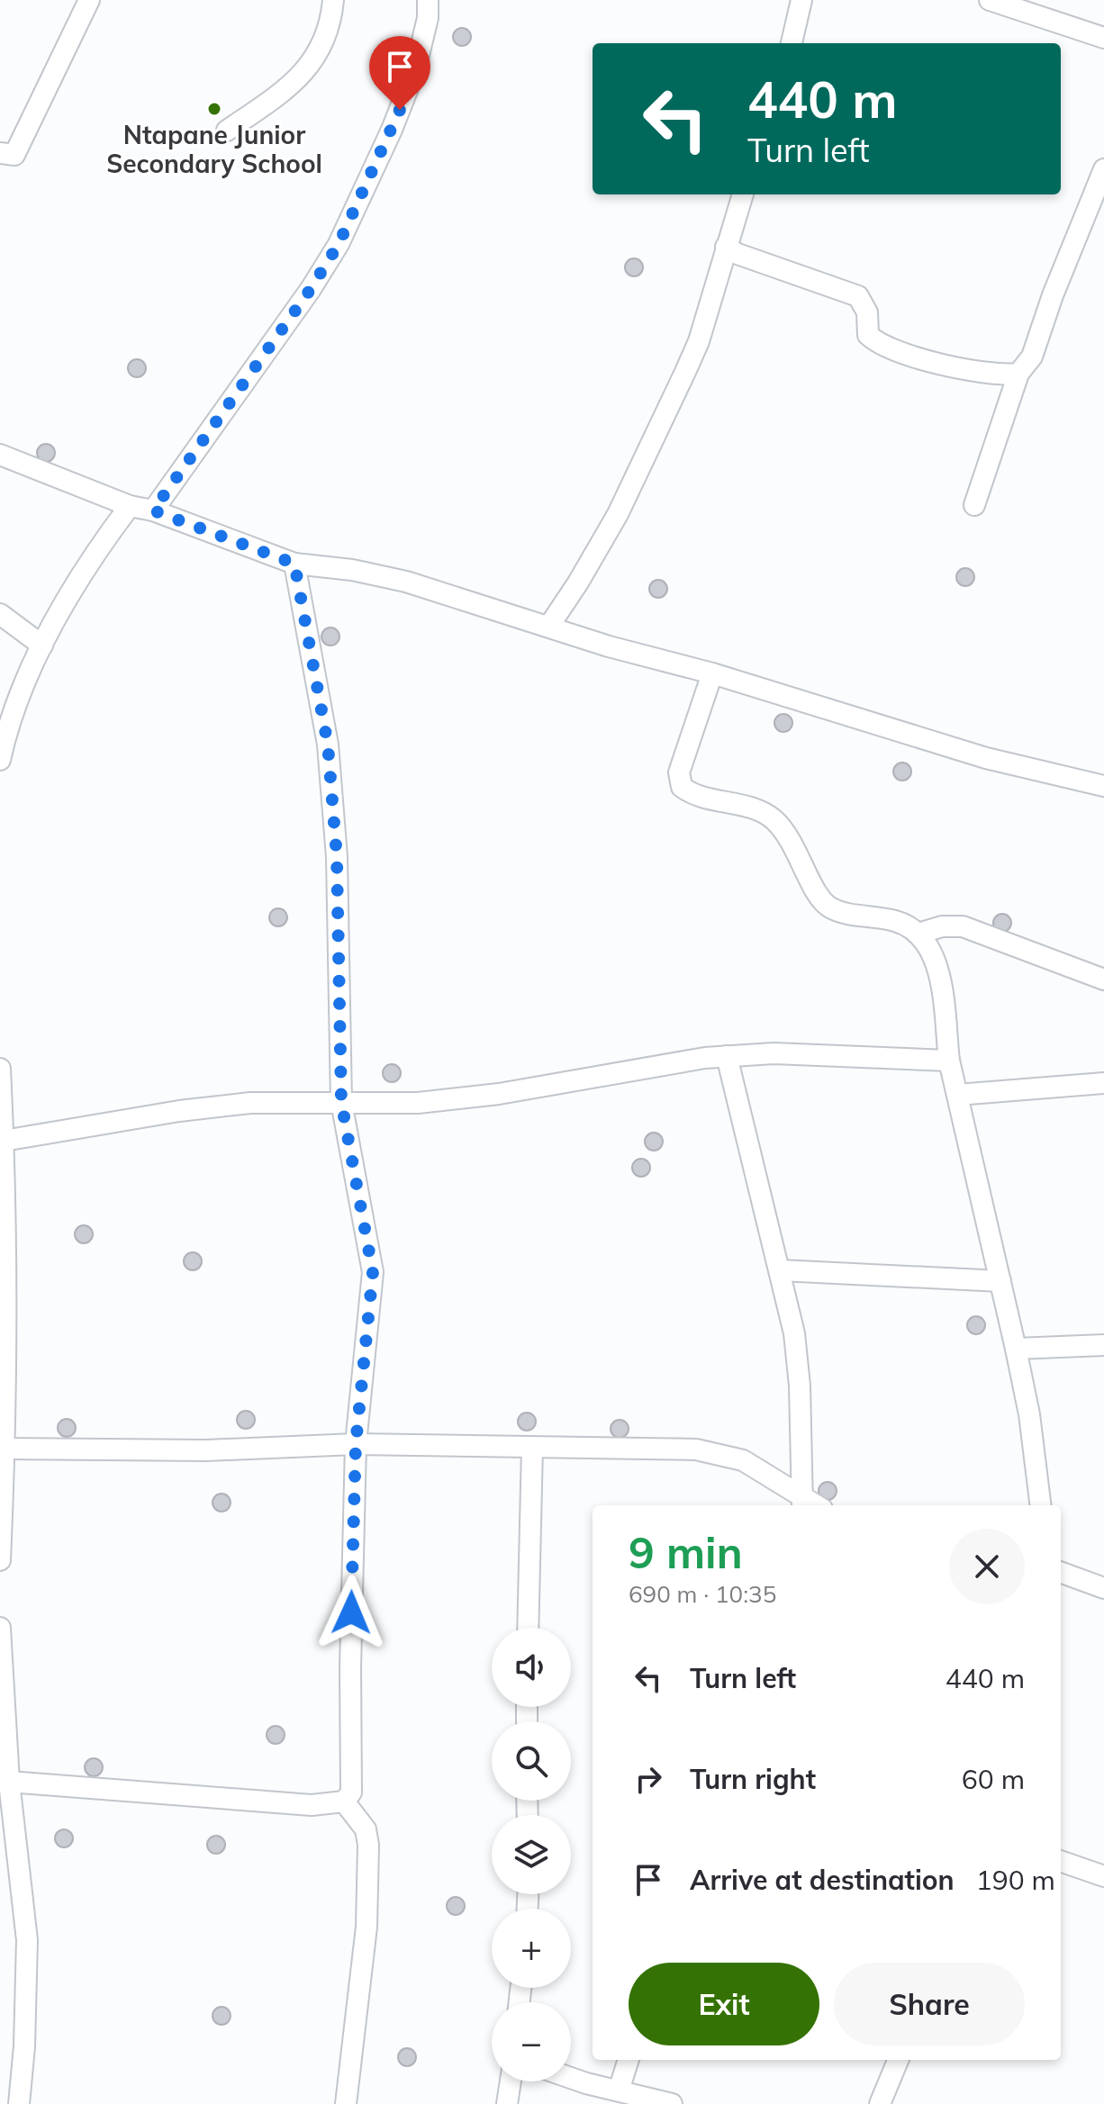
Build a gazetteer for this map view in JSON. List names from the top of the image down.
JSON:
{
  "places": ["Ntapane Junior Secondary School"],
  "page": {
    "turn": ["440 m", "Turn left"],
    "heading": ["9 min", "690 m · 10:35"],
    "map_buttons": ["+", "−"],
    "list": [
      {
        "name": "Turn left",
        "value": "440 m"
      },
      {
        "name": "Turn right",
        "value": "60 m"
      },
      {
        "name": "Arrive at destination",
        "value": "190 m"
      }
    ],
    "buttons": ["Exit", "Share"]
  }
}
